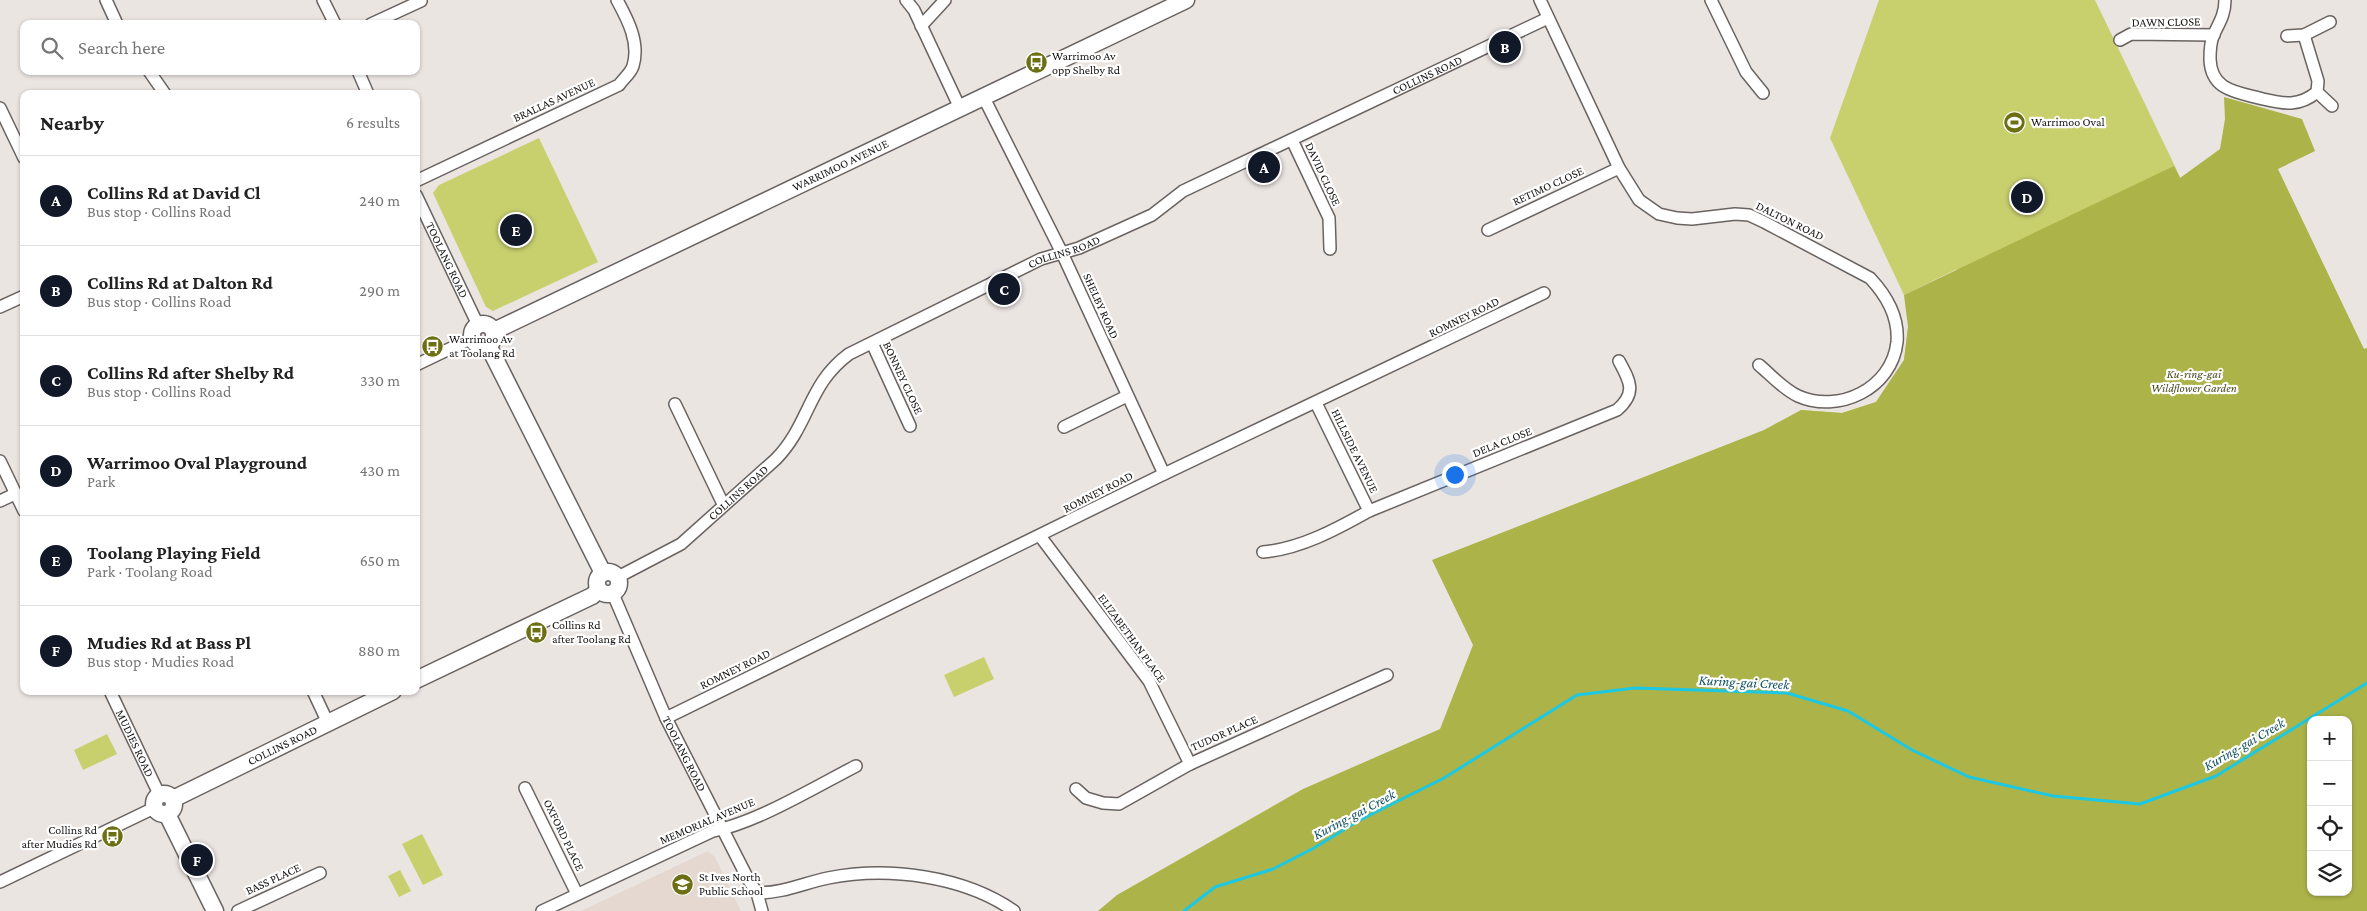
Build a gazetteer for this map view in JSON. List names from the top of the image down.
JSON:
{
  "streets": {
    "street": [
      "DAWN CLOSE",
      "COLLINS ROAD",
      "BRALLAS AVENUE",
      "WARRIMOO AVENUE",
      "DAVID CLOSE",
      "RETIMO CLOSE",
      "DALTON ROAD",
      "TOOLANG ROAD",
      "SHELBY ROAD",
      "ROMNEY ROAD",
      "BONNEY CLOSE",
      "DELA CLOSE",
      "HILLSIDE AVENUE",
      "ELIZABETHAN PLACE",
      "TUDOR PLACE",
      "MUDIES ROAD",
      "MEMORIAL AVENUE",
      "OXFORD PLACE",
      "BASS PLACE"
    ]
  },
  "crossings": [
    ["COLLINS ROAD", "DAVID CLOSE"],
    ["COLLINS ROAD", "DALTON ROAD"],
    ["COLLINS ROAD", "SHELBY ROAD"],
    ["COLLINS ROAD", "BONNEY CLOSE"],
    ["COLLINS ROAD", "MUDIES ROAD"],
    ["WARRIMOO AVENUE", "SHELBY ROAD"],
    ["RETIMO CLOSE", "DALTON ROAD"],
    ["TOOLANG ROAD", "ROMNEY ROAD"],
    ["TOOLANG ROAD", "MEMORIAL AVENUE"],
    ["SHELBY ROAD", "ROMNEY ROAD"],
    ["ROMNEY ROAD", "HILLSIDE AVENUE"],
    ["ROMNEY ROAD", "ELIZABETHAN PLACE"],
    ["DELA CLOSE", "HILLSIDE AVENUE"],
    ["ELIZABETHAN PLACE", "TUDOR PLACE"],
    ["MEMORIAL AVENUE", "OXFORD PLACE"]
  ],
  "water": ["Kuring-gai Creek"],
  "parks": ["Ku-ring-gai Wildflower Garden"],
  "places": {
    "bus stop": [
      "Warrimoo Av opp Shelby Rd",
      "Warrimoo Av at Toolang Rd",
      "Collins Rd after Toolang Rd",
      "Collins Rd after Mudies Rd"
    ],
    "sports": ["Warrimoo Oval"],
    "school or university": ["St Ives North Public School"]
  },
  "page": {
    "search": "Search here",
    "pins": [
      "B",
      "A",
      "D",
      "E",
      "C",
      "F"
    ],
    "heading": ["Nearby", "6 results"],
    "list": [
      {
        "mark": "A",
        "name": "Collins Rd at David Cl",
        "note": "Bus stop · Collins Road",
        "value": "240 m"
      },
      {
        "mark": "B",
        "name": "Collins Rd at Dalton Rd",
        "note": "Bus stop · Collins Road",
        "value": "290 m"
      },
      {
        "mark": "C",
        "name": "Collins Rd after Shelby Rd",
        "note": "Bus stop · Collins Road",
        "value": "330 m"
      },
      {
        "mark": "D",
        "name": "Warrimoo Oval Playground",
        "note": "Park",
        "value": "430 m"
      },
      {
        "mark": "E",
        "name": "Toolang Playing Field",
        "note": "Park · Toolang Road",
        "value": "650 m"
      },
      {
        "mark": "F",
        "name": "Mudies Rd at Bass Pl",
        "note": "Bus stop · Mudies Road",
        "value": "880 m"
      }
    ],
    "map_buttons": ["+", "−"]
  }
}
